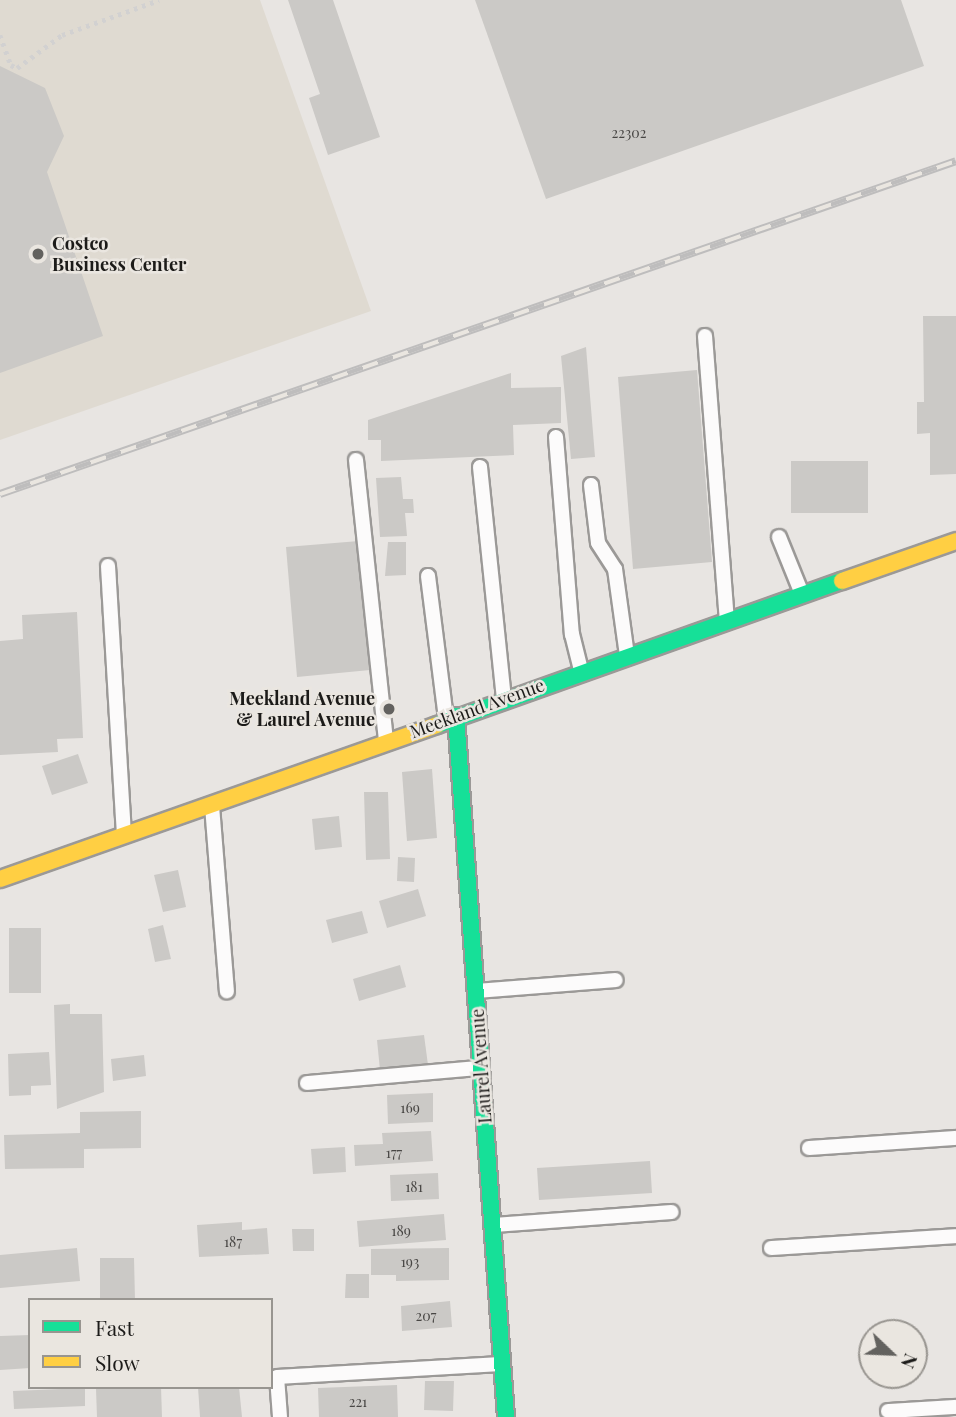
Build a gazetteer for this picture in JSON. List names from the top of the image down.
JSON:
{
  "streets": {
    "street": ["Meekland Avenue", "Laurel Avenue"]
  },
  "crossings": [
    ["Meekland Avenue", "Laurel Avenue"]
  ],
  "places": ["Costco Business Center", "Meekland Avenue & Laurel Avenue"],
  "house_numbers": [
    "22302",
    "169",
    "177",
    "181",
    "189",
    "187",
    "193",
    "207",
    "221"
  ],
  "legend": ["Fast", "Slow"],
  "north": "bottom right"
}
